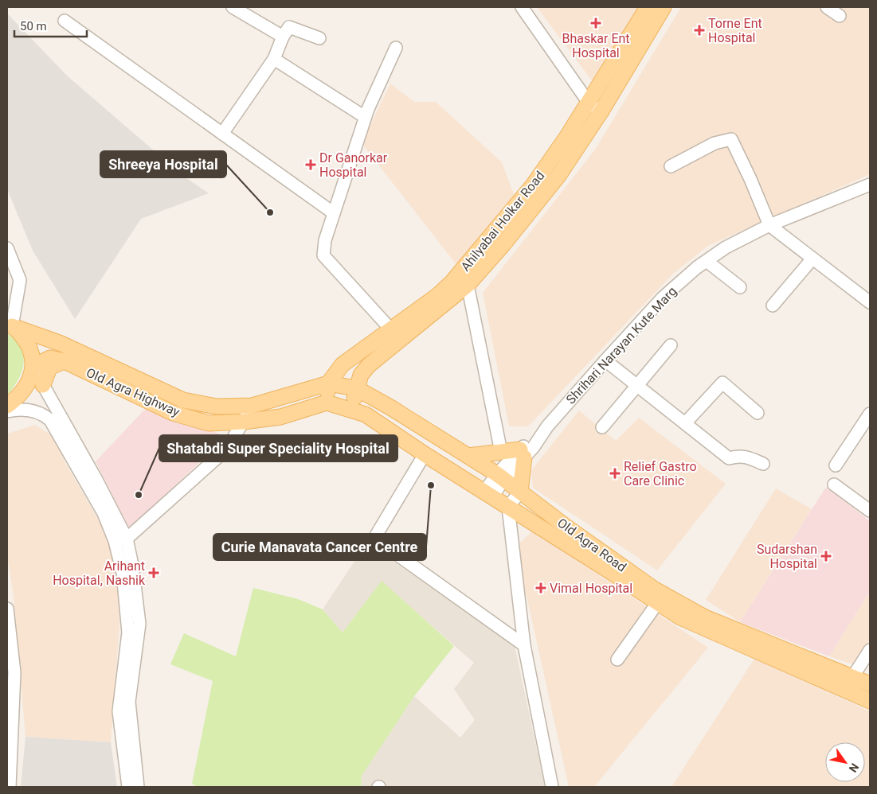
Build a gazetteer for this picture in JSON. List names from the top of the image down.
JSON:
{
  "streets": {
    "main road": ["Ahilyabai Holkar Road", "Old Agra Highway", "Old Agra Road"],
    "street": ["Shrihari Narayan Kute Marg"]
  },
  "crossings": [
    ["Ahilyabai Holkar Road", "Old Agra Highway"],
    ["Ahilyabai Holkar Road", "Old Agra Road"],
    ["Shrihari Narayan Kute Marg", "Old Agra Road"],
    ["Old Agra Highway", "Old Agra Road"]
  ],
  "places": {
    "health": [
      "Bhaskar Ent Hospital",
      "Torne Ent Hospital",
      "Dr Ganorkar Hospital",
      "Relief Gastro Care Clinic",
      "Sudarshan Hospital",
      "Arihant Hospital, Nashik",
      "Vimal Hospital"
    ],
    "other": ["Shreeya Hospital", "Curie Manavata Cancer Centre", "Shatabdi Super Speciality Hospital"]
  },
  "scale_bar": "50 m",
  "north": "bottom right"
}
